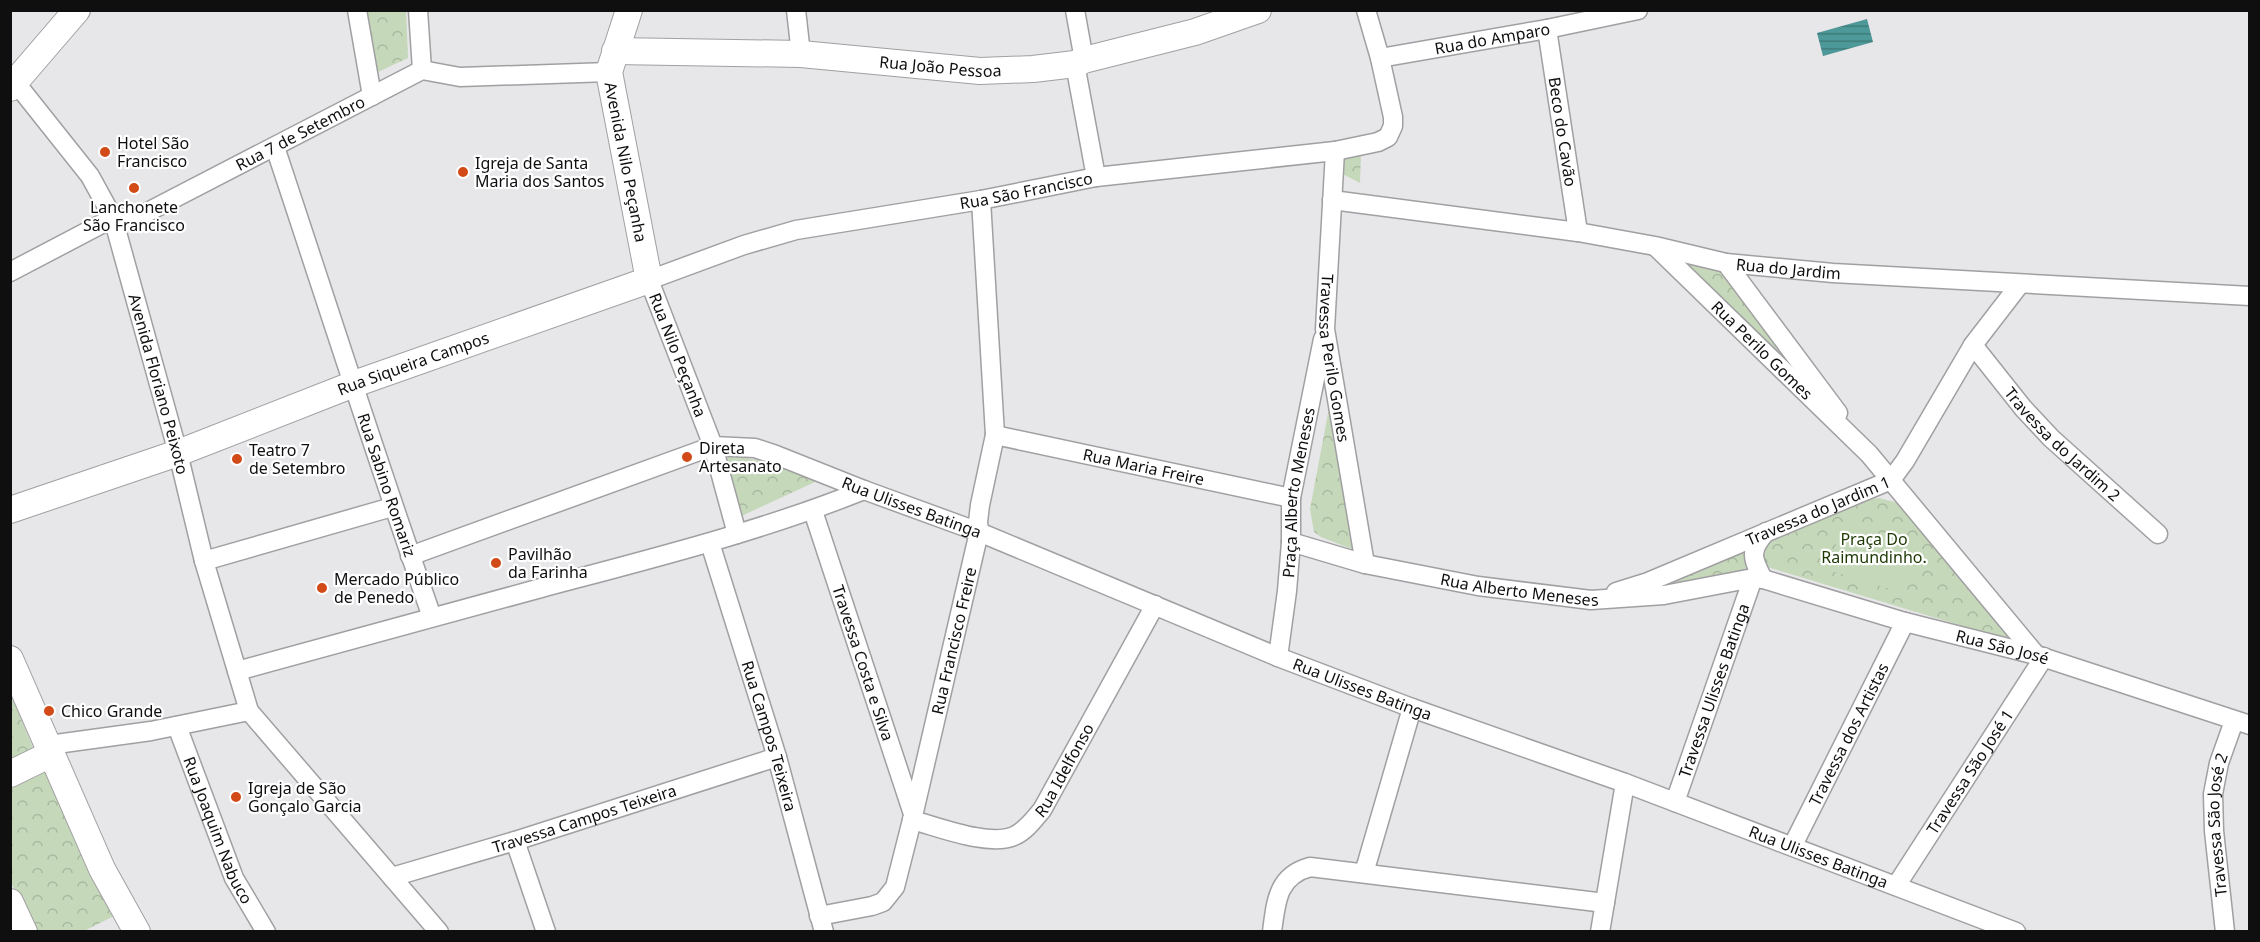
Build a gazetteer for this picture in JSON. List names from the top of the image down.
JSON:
{
  "streets": {
    "main road": ["Rua João Pessoa", "Avenida Nilo Peçanha", "Rua Siqueira Campos"],
    "street": [
      "Rua do Amparo",
      "Beco do Cavão",
      "Rua 7 de Setembro",
      "Rua São Francisco",
      "Rua do Jardim",
      "Rua Perilo Gomes",
      "Rua Nilo Peçanha",
      "Travessa Perilo Gomes",
      "Avenida Floriano Peixoto",
      "Travessa do Jardim 2",
      "Rua Maria Freire",
      "Rua Sabino Romariz",
      "Praça Alberto Meneses",
      "Rua Ulisses Batinga",
      "Travessa do Jardim 1",
      "Rua Alberto Meneses",
      "Rua Francisco Freire",
      "Rua São José",
      "Travessa Costa e Silva",
      "Travessa Ulisses Batinga",
      "Travessa dos Artistas",
      "Rua Campos Teixeira",
      "Rua Idelfonso",
      "Travessa São José 1",
      "Travessa Campos Teixeira",
      "Travessa São José 2",
      "Rua Joaquim Nabuco"
    ]
  },
  "crossings": [
    ["Rua do Amparo", "Beco do Cavão"],
    ["Rua do Amparo", "Rua São Francisco"],
    ["Rua João Pessoa", "Avenida Nilo Peçanha"],
    ["Beco do Cavão", "Rua do Jardim"],
    ["Rua 7 de Setembro", "Avenida Floriano Peixoto"],
    ["Rua 7 de Setembro", "Rua Sabino Romariz"],
    ["Avenida Nilo Peçanha", "Rua São Francisco"],
    ["Avenida Nilo Peçanha", "Rua Nilo Peçanha"],
    ["Avenida Nilo Peçanha", "Rua Siqueira Campos"],
    ["Rua São Francisco", "Rua Nilo Peçanha"],
    ["Rua São Francisco", "Travessa Perilo Gomes"],
    ["Rua São Francisco", "Rua Siqueira Campos"],
    ["Rua São Francisco", "Rua Francisco Freire"],
    ["Rua do Jardim", "Rua Perilo Gomes"],
    ["Rua do Jardim", "Travessa Perilo Gomes"],
    ["Rua do Jardim", "Travessa do Jardim 1"],
    ["Rua Perilo Gomes", "Travessa do Jardim 1"],
    ["Rua Perilo Gomes", "Rua São José"],
    ["Rua Perilo Gomes", "Travessa São José 1"],
    ["Rua Nilo Peçanha", "Rua Siqueira Campos"],
    ["Rua Nilo Peçanha", "Rua Ulisses Batinga"],
    ["Travessa Perilo Gomes", "Praça Alberto Meneses"],
    ["Travessa Perilo Gomes", "Rua Alberto Meneses"],
    ["Rua Siqueira Campos", "Avenida Floriano Peixoto"],
    ["Rua Siqueira Campos", "Rua Sabino Romariz"],
    ["Travessa do Jardim 2", "Travessa do Jardim 1"],
    ["Rua Maria Freire", "Praça Alberto Meneses"],
    ["Rua Maria Freire", "Rua Francisco Freire"],
    ["Praça Alberto Meneses", "Rua Ulisses Batinga"],
    ["Praça Alberto Meneses", "Rua Alberto Meneses"],
    ["Rua Ulisses Batinga", "Rua Francisco Freire"],
    ["Rua Ulisses Batinga", "Travessa Ulisses Batinga"],
    ["Rua Ulisses Batinga", "Travessa dos Artistas"],
    ["Rua Ulisses Batinga", "Rua Idelfonso"],
    ["Rua Ulisses Batinga", "Travessa São José 1"],
    ["Travessa do Jardim 1", "Rua Alberto Meneses"],
    ["Rua Alberto Meneses", "Rua São José"],
    ["Rua Alberto Meneses", "Travessa Ulisses Batinga"],
    ["Rua Francisco Freire", "Travessa Costa e Silva"],
    ["Rua Francisco Freire", "Rua Campos Teixeira"],
    ["Rua Francisco Freire", "Rua Idelfonso"],
    ["Rua São José", "Travessa Ulisses Batinga"],
    ["Rua São José", "Travessa dos Artistas"],
    ["Rua São José", "Travessa São José 1"],
    ["Rua São José", "Travessa São José 2"],
    ["Travessa Costa e Silva", "Rua Idelfonso"],
    ["Rua Campos Teixeira", "Travessa Campos Teixeira"]
  ],
  "parks": ["Praça Do Raimundinho."],
  "places": [
    "Hotel São Francisco",
    "Igreja de Santa Maria dos Santos",
    "Lanchonete São Francisco",
    "Direta Artesanato",
    "Teatro 7 de Setembro",
    "Pavilhão da Farinha",
    "Mercado Público de Penedo",
    "Chico Grande",
    "Igreja de São Gonçalo Garcia"
  ]
}
